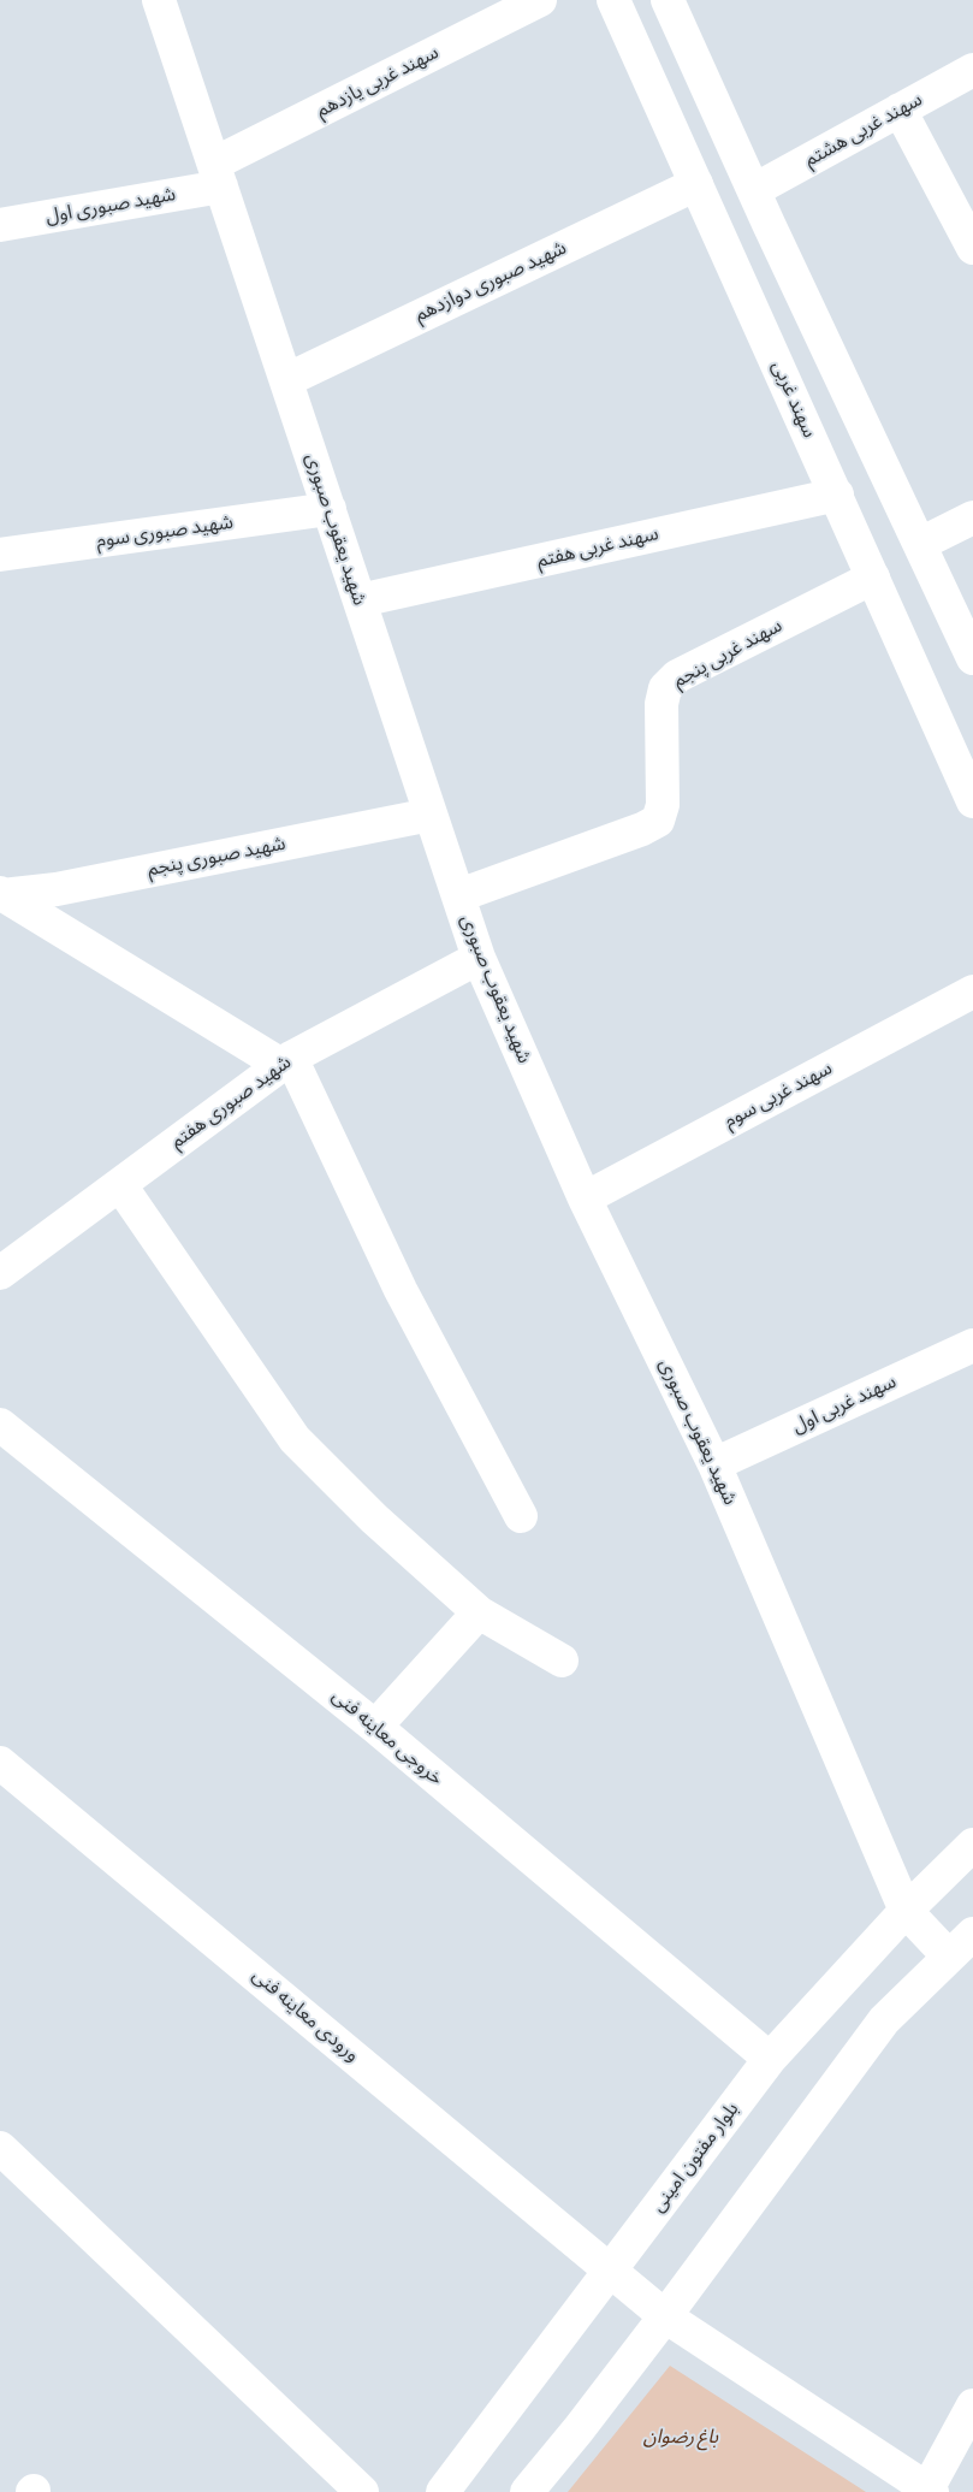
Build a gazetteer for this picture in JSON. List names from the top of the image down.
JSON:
{
  "streets": {
    "street": [
      "سهند غربی یازدهم",
      "سهند غربی هشتم",
      "شهید صبوری اول",
      "شهید صبوری دوازدهم",
      "سهند غربی",
      "شهید یعقوب صبوری",
      "شهید صبوری سوم",
      "سهند غربی هفتم",
      "سهند غربی پنجم",
      "شهید صبوری پنجم",
      "سهند غربی سوم",
      "شهید صبوری هفتم",
      "سهند غربی اول",
      "خروجی معاینه فنی",
      "ورودی معاینه فنی",
      "بلوار مفتون امینی"
    ]
  },
  "crossings": [
    ["سهند غربی یازدهم", "شهید صبوری اول"],
    ["سهند غربی یازدهم", "شهید یعقوب صبوری"],
    ["شهید صبوری اول", "شهید یعقوب صبوری"],
    ["شهید صبوری دوازدهم", "سهند غربی"],
    ["شهید صبوری دوازدهم", "شهید یعقوب صبوری"],
    ["سهند غربی", "سهند غربی هفتم"],
    ["سهند غربی", "سهند غربی پنجم"],
    ["شهید یعقوب صبوری", "شهید صبوری سوم"],
    ["شهید یعقوب صبوری", "سهند غربی هفتم"],
    ["شهید یعقوب صبوری", "سهند غربی پنجم"],
    ["شهید یعقوب صبوری", "شهید صبوری پنجم"],
    ["شهید یعقوب صبوری", "سهند غربی سوم"],
    ["شهید یعقوب صبوری", "شهید صبوری هفتم"],
    ["شهید یعقوب صبوری", "سهند غربی اول"],
    ["شهید یعقوب صبوری", "بلوار مفتون امینی"],
    ["خروجی معاینه فنی", "بلوار مفتون امینی"],
    ["ورودی معاینه فنی", "بلوار مفتون امینی"]
  ],
  "parks": ["باغ رضوان"]
}
